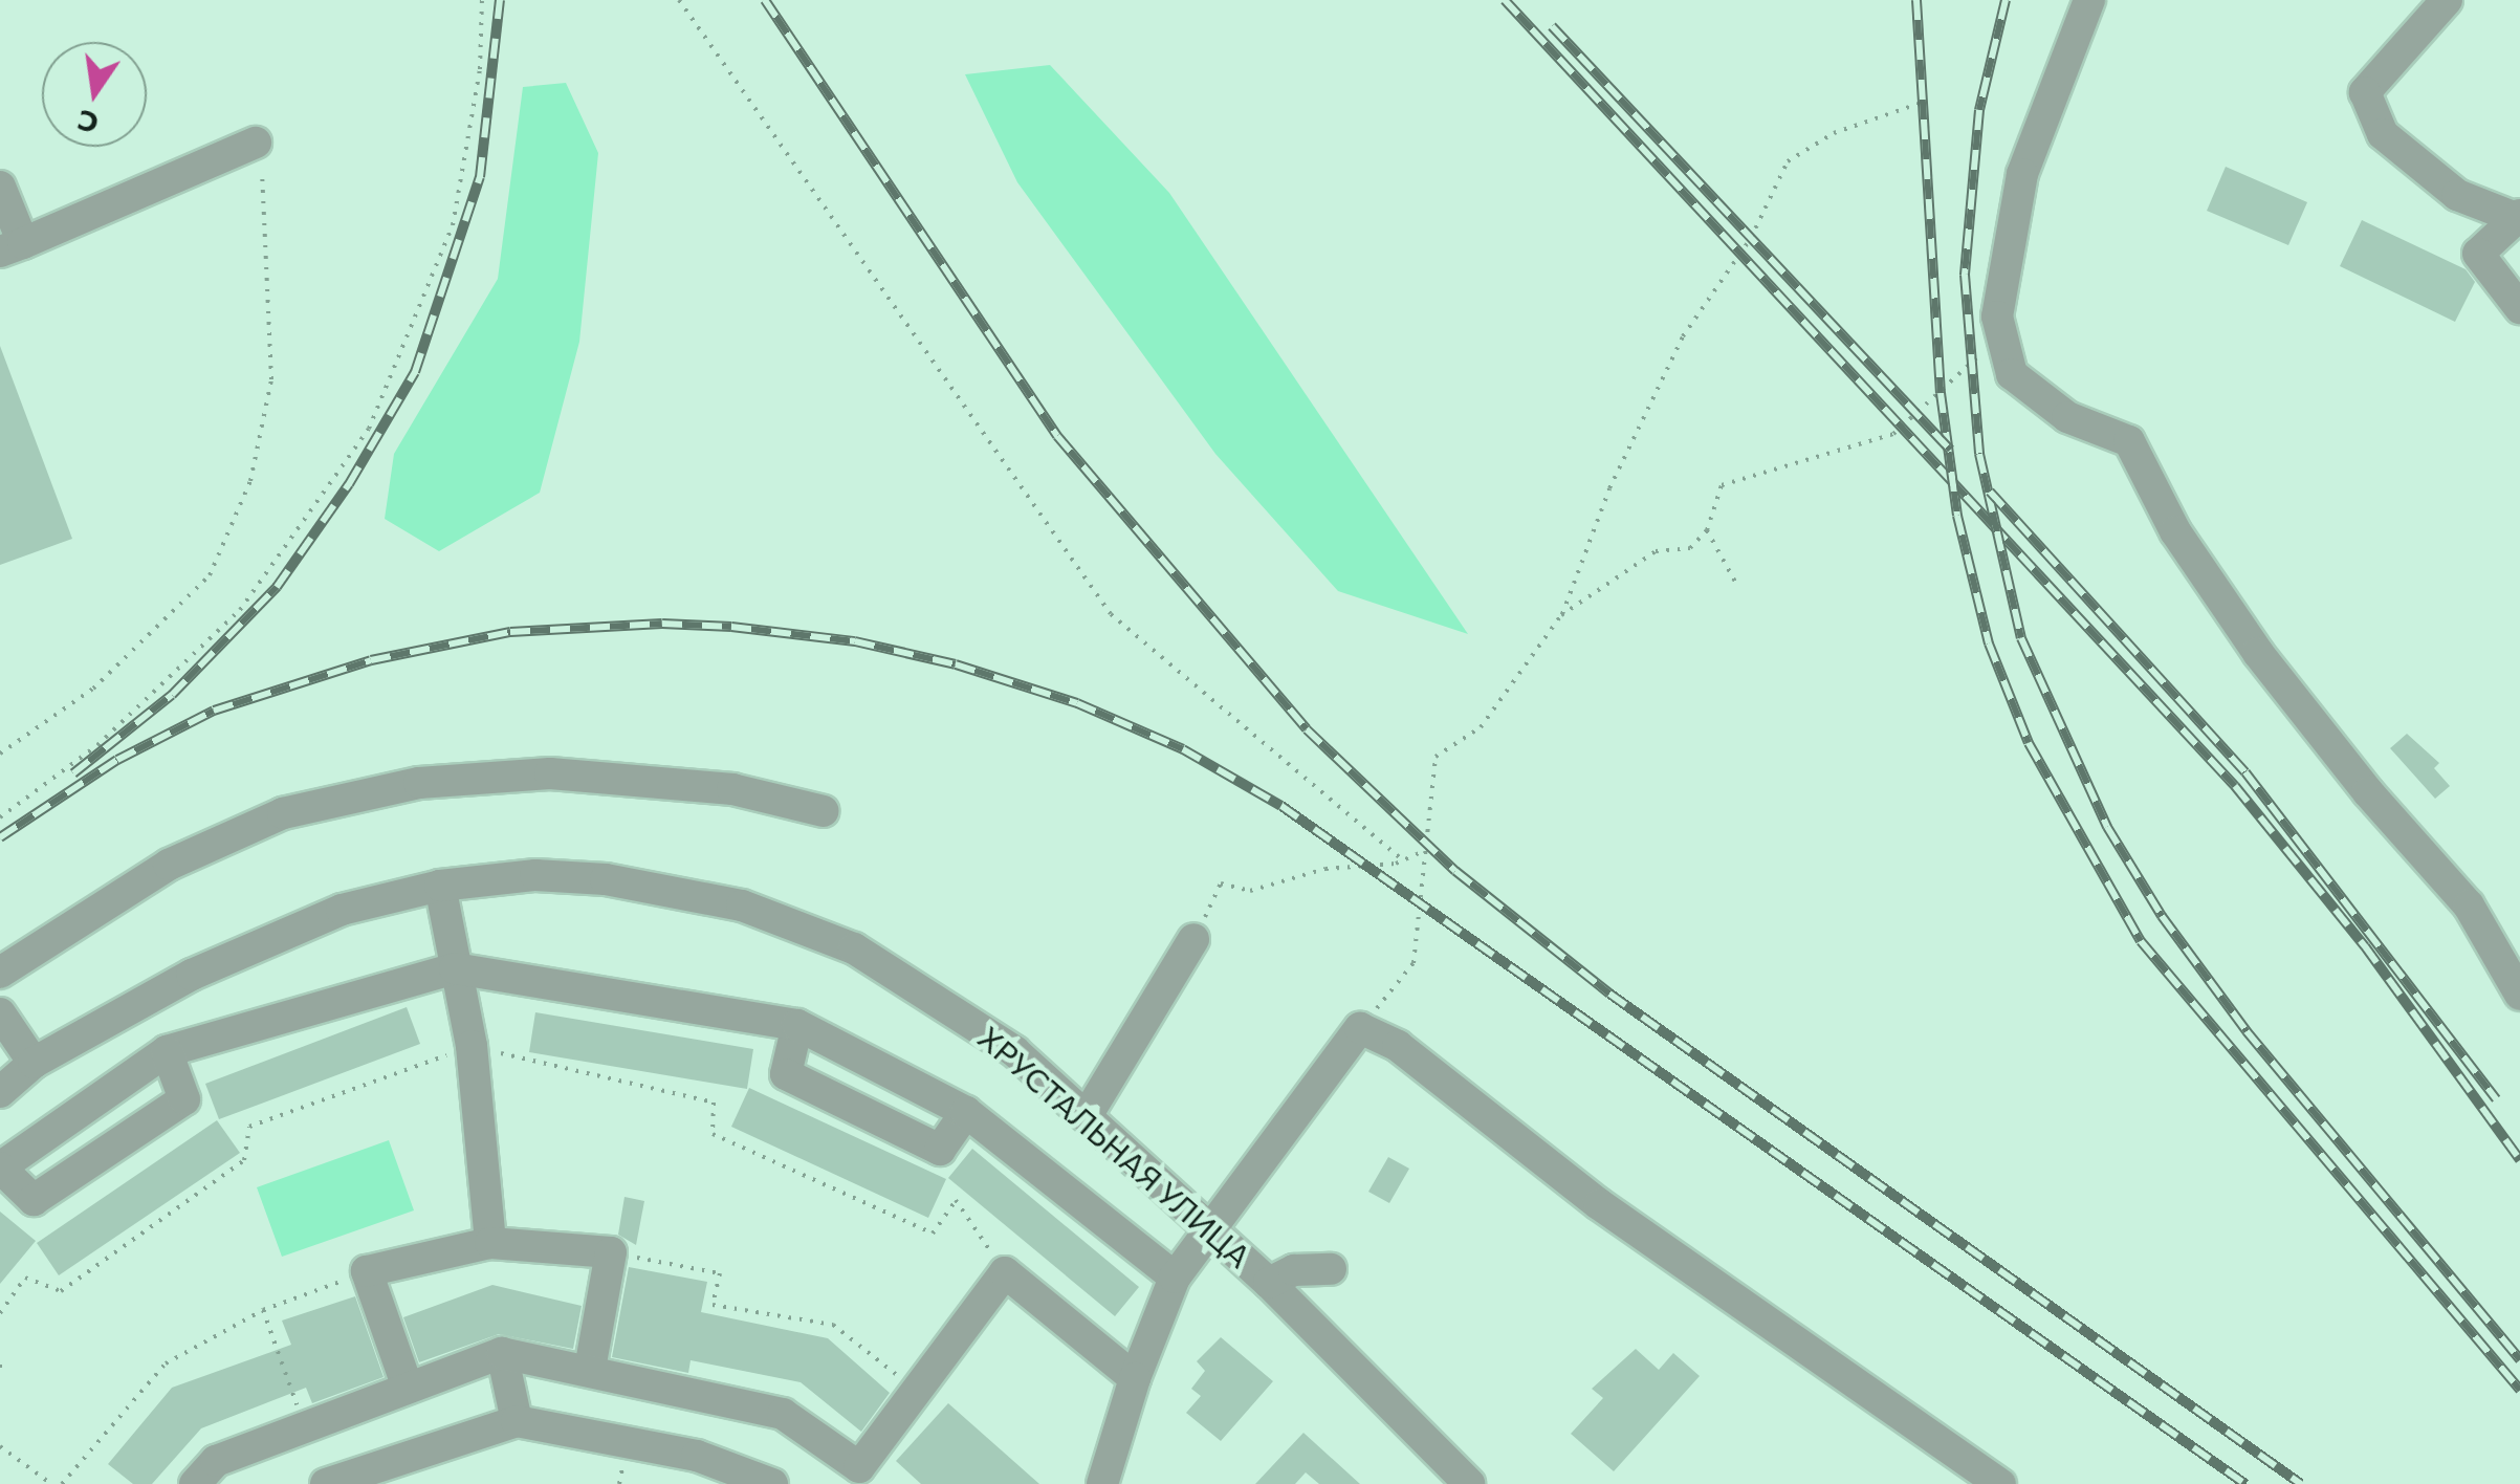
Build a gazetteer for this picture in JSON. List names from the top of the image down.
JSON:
{
  "streets": {
    "street": ["ХРУСТАЛЬНАЯ УЛИЦА"]
  },
  "north": "bottom"
}
